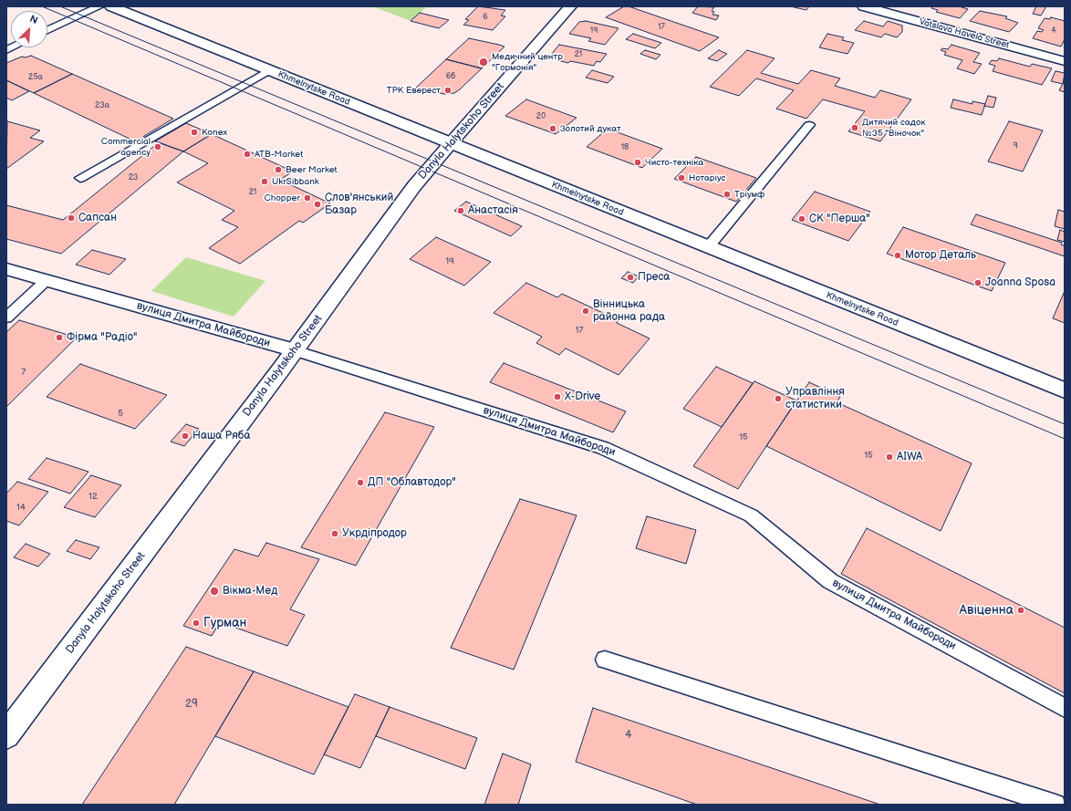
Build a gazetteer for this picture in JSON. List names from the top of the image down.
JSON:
{
  "streets": {
    "main road": [
      "Vatslava Havela Street",
      "Khmelnytske Road",
      "Danyla Halytskoho Street",
      "вулиця Дмитра Майбороди"
    ]
  },
  "crossings": [
    ["Khmelnytske Road", "Danyla Halytskoho Street"],
    ["Danyla Halytskoho Street", "вулиця Дмитра Майбороди"]
  ],
  "places": [
    "Медичний центр \"Гормонія\"",
    "ТРК Еверест",
    "Дитячий садок №35 \"Віночок\"",
    "Золотий дукат",
    "Konex",
    "Commercial agency",
    "ATB-Market",
    "Чисто-техніка",
    "Beer Market",
    "Нотаріус",
    "UkrSibbank",
    "Тріумф",
    "Chopper",
    "Слов'янський Базар",
    "Анастасія",
    "Сапсан",
    "СК \"Перша\"",
    "Мотор Деталь",
    "Преса",
    "Joanna Sposa",
    "Вінницька районна рада",
    "Фірма \"Радіо\"",
    "X-Drive",
    "Управління статистики",
    "Наша Ряба",
    "AIWA",
    "ДП \"Облавтодор\"",
    "Укрдіпродор",
    "Вікма-Мед",
    "Авіценна",
    "Гурман"
  ],
  "house_numbers": [
    "6",
    "17",
    "19",
    "4",
    "21",
    "6б",
    "25а",
    "23а",
    "20",
    "9",
    "18",
    "23",
    "21",
    "19",
    "17",
    "7",
    "5",
    "15",
    "15",
    "12",
    "14",
    "29",
    "4"
  ],
  "north": "top right"
}
